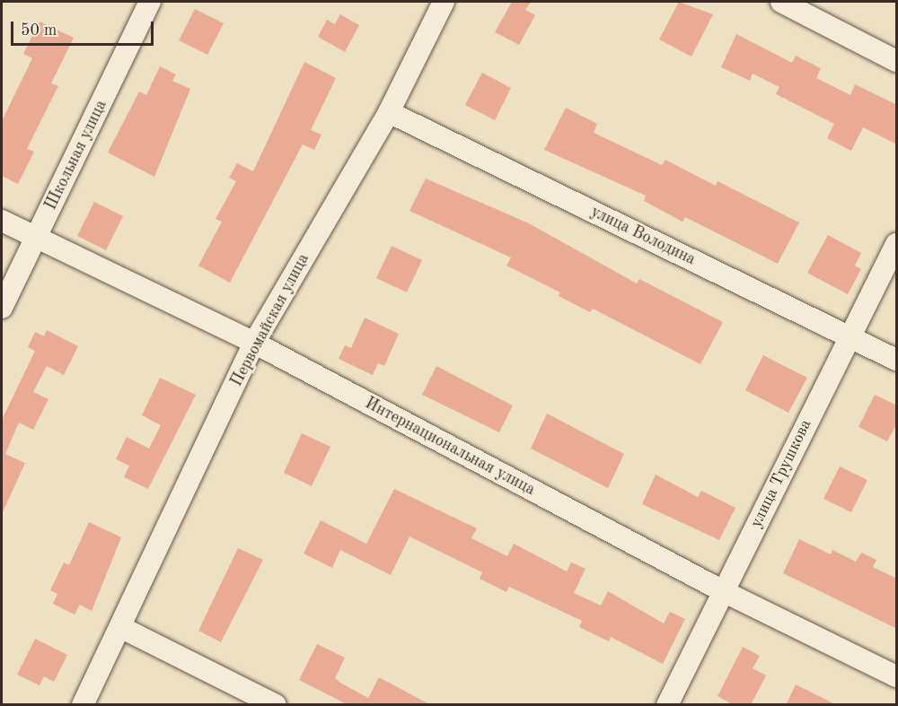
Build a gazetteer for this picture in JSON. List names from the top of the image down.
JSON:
{
  "streets": {
    "street": [
      "Школьная улица",
      "улица Володина",
      "Первомайская улица",
      "Интернациональная улица",
      "улица Трушкова"
    ]
  },
  "crossings": [
    ["Школьная улица", "Интернациональная улица"],
    ["улица Володина", "Первомайская улица"],
    ["улица Володина", "улица Трушкова"],
    ["Первомайская улица", "Интернациональная улица"],
    ["Интернациональная улица", "улица Трушкова"]
  ],
  "scale_bar": "50 m"
}
